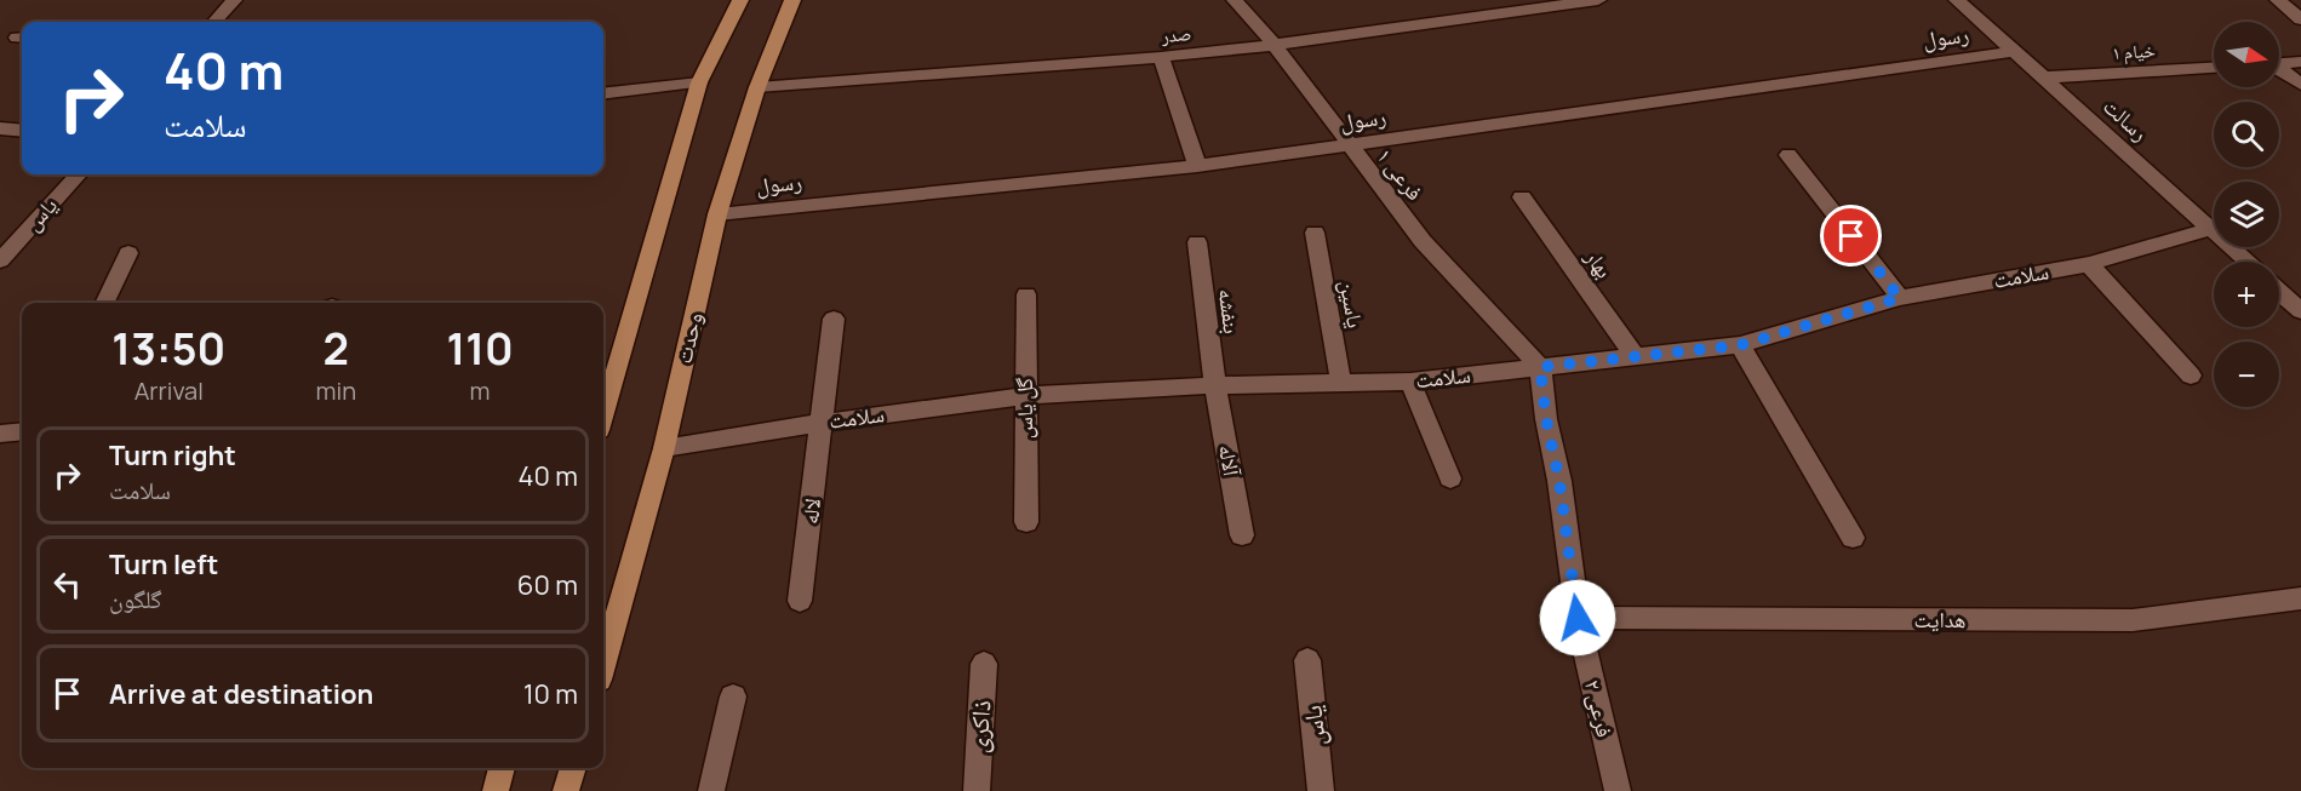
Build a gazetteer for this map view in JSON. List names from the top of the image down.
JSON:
{
  "streets": {
    "main road": ["وحدت"],
    "street": [
      "صدر",
      "رسول",
      "خیام ۱",
      "رسالت",
      "فرعی ۱",
      "یاس",
      "بهار",
      "سلامت",
      "یاسین",
      "بنفشه",
      "گل یاس",
      "آلاله",
      "لاله",
      "هدایت",
      "فرعی ۲",
      "ذاکری"
    ]
  },
  "crossings": [
    ["صدر", "فرعی ۱"],
    ["صدر", "وحدت"],
    ["رسول", "رسالت"],
    ["رسول", "فرعی ۱"],
    ["رسول", "وحدت"],
    ["خیام ۱", "رسالت"],
    ["رسالت", "سلامت"],
    ["فرعی ۱", "سلامت"],
    ["فرعی ۱", "فرعی ۲"],
    ["بهار", "سلامت"],
    ["سلامت", "یاسین"],
    ["سلامت", "بنفشه"],
    ["سلامت", "وحدت"],
    ["سلامت", "گل یاس"],
    ["سلامت", "آلاله"],
    ["سلامت", "لاله"],
    ["سلامت", "فرعی ۲"],
    ["بنفشه", "آلاله"],
    ["هدایت", "فرعی ۲"]
  ],
  "north": "right",
  "page": {
    "map_buttons": ["+", "−"],
    "turn": ["40 m", "سلامت"],
    "eta": [
      "13:50",
      "Arrival",
      "2",
      "min",
      "110",
      "m"
    ],
    "list": [
      {
        "name": "Turn right",
        "note": "سلامت",
        "value": "40 m"
      },
      {
        "name": "Turn left",
        "note": "گلگون",
        "value": "60 m"
      },
      {
        "name": "Arrive at destination",
        "value": "10 m"
      }
    ]
  }
}
